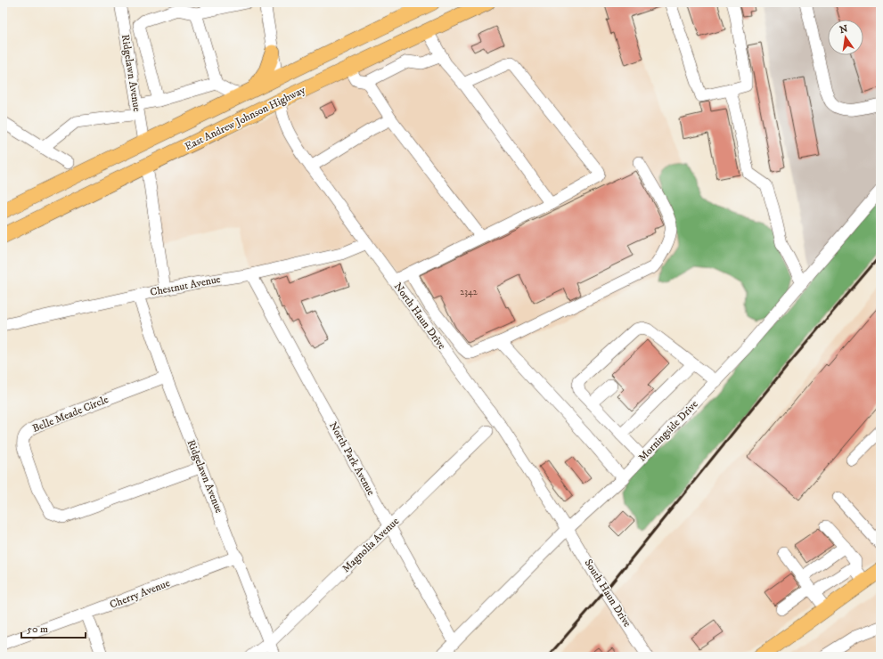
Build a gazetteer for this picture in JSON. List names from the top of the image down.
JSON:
{
  "streets": {
    "main road": ["East Andrew Johnson Highway"],
    "street": [
      "Ridgelawn Avenue",
      "Chestnut Avenue",
      "North Haun Drive",
      "Belle Meade Circle",
      "Morningside Drive",
      "North Park Avenue",
      "Magnolia Avenue",
      "South Haun Drive",
      "Cherry Avenue"
    ]
  },
  "crossings": [
    ["Ridgelawn Avenue", "Chestnut Avenue"],
    ["Ridgelawn Avenue", "Belle Meade Circle"],
    ["Ridgelawn Avenue", "Magnolia Avenue"],
    ["Ridgelawn Avenue", "Cherry Avenue"],
    ["East Andrew Johnson Highway", "North Haun Drive"],
    ["Chestnut Avenue", "North Haun Drive"],
    ["Chestnut Avenue", "North Park Avenue"],
    ["North Haun Drive", "Morningside Drive"],
    ["North Haun Drive", "South Haun Drive"],
    ["Morningside Drive", "North Park Avenue"],
    ["Morningside Drive", "South Haun Drive"],
    ["North Park Avenue", "Magnolia Avenue"]
  ],
  "house_numbers": ["2342"],
  "scale_bar": "50 m",
  "north": "top"
}
